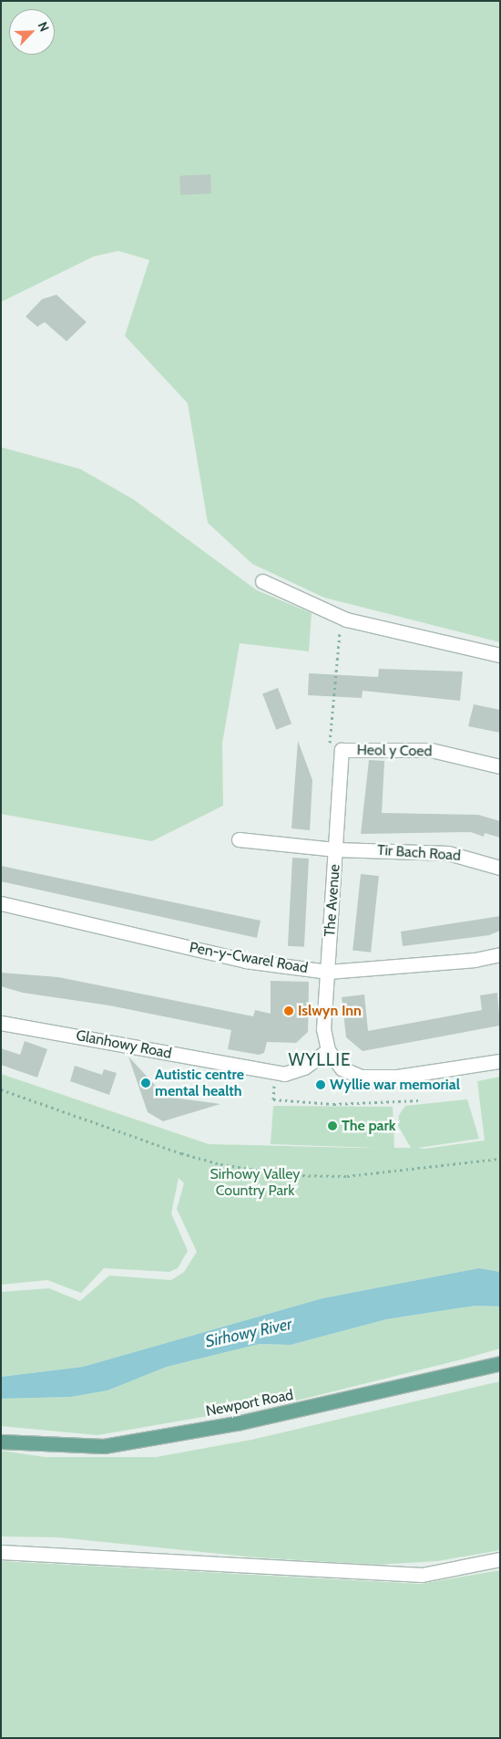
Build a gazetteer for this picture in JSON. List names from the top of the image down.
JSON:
{
  "streets": {
    "main road": ["Newport Road"],
    "street": [
      "Heol y Coed",
      "Tir Bach Road",
      "The Avenue",
      "Pen-y-Cwarel Road",
      "Glanhowy Road"
    ]
  },
  "crossings": [
    ["Heol y Coed", "The Avenue"],
    ["Tir Bach Road", "The Avenue"],
    ["The Avenue", "Pen-y-Cwarel Road"],
    ["The Avenue", "Glanhowy Road"]
  ],
  "districts": ["WYLLIE"],
  "water": ["Sirhowy River"],
  "parks": ["Sirhowy Valley Country Park"],
  "places": [
    "Islwyn Inn",
    "Autistic centre mental health",
    "Wyllie war memorial",
    "The park"
  ],
  "north": "top right"
}
